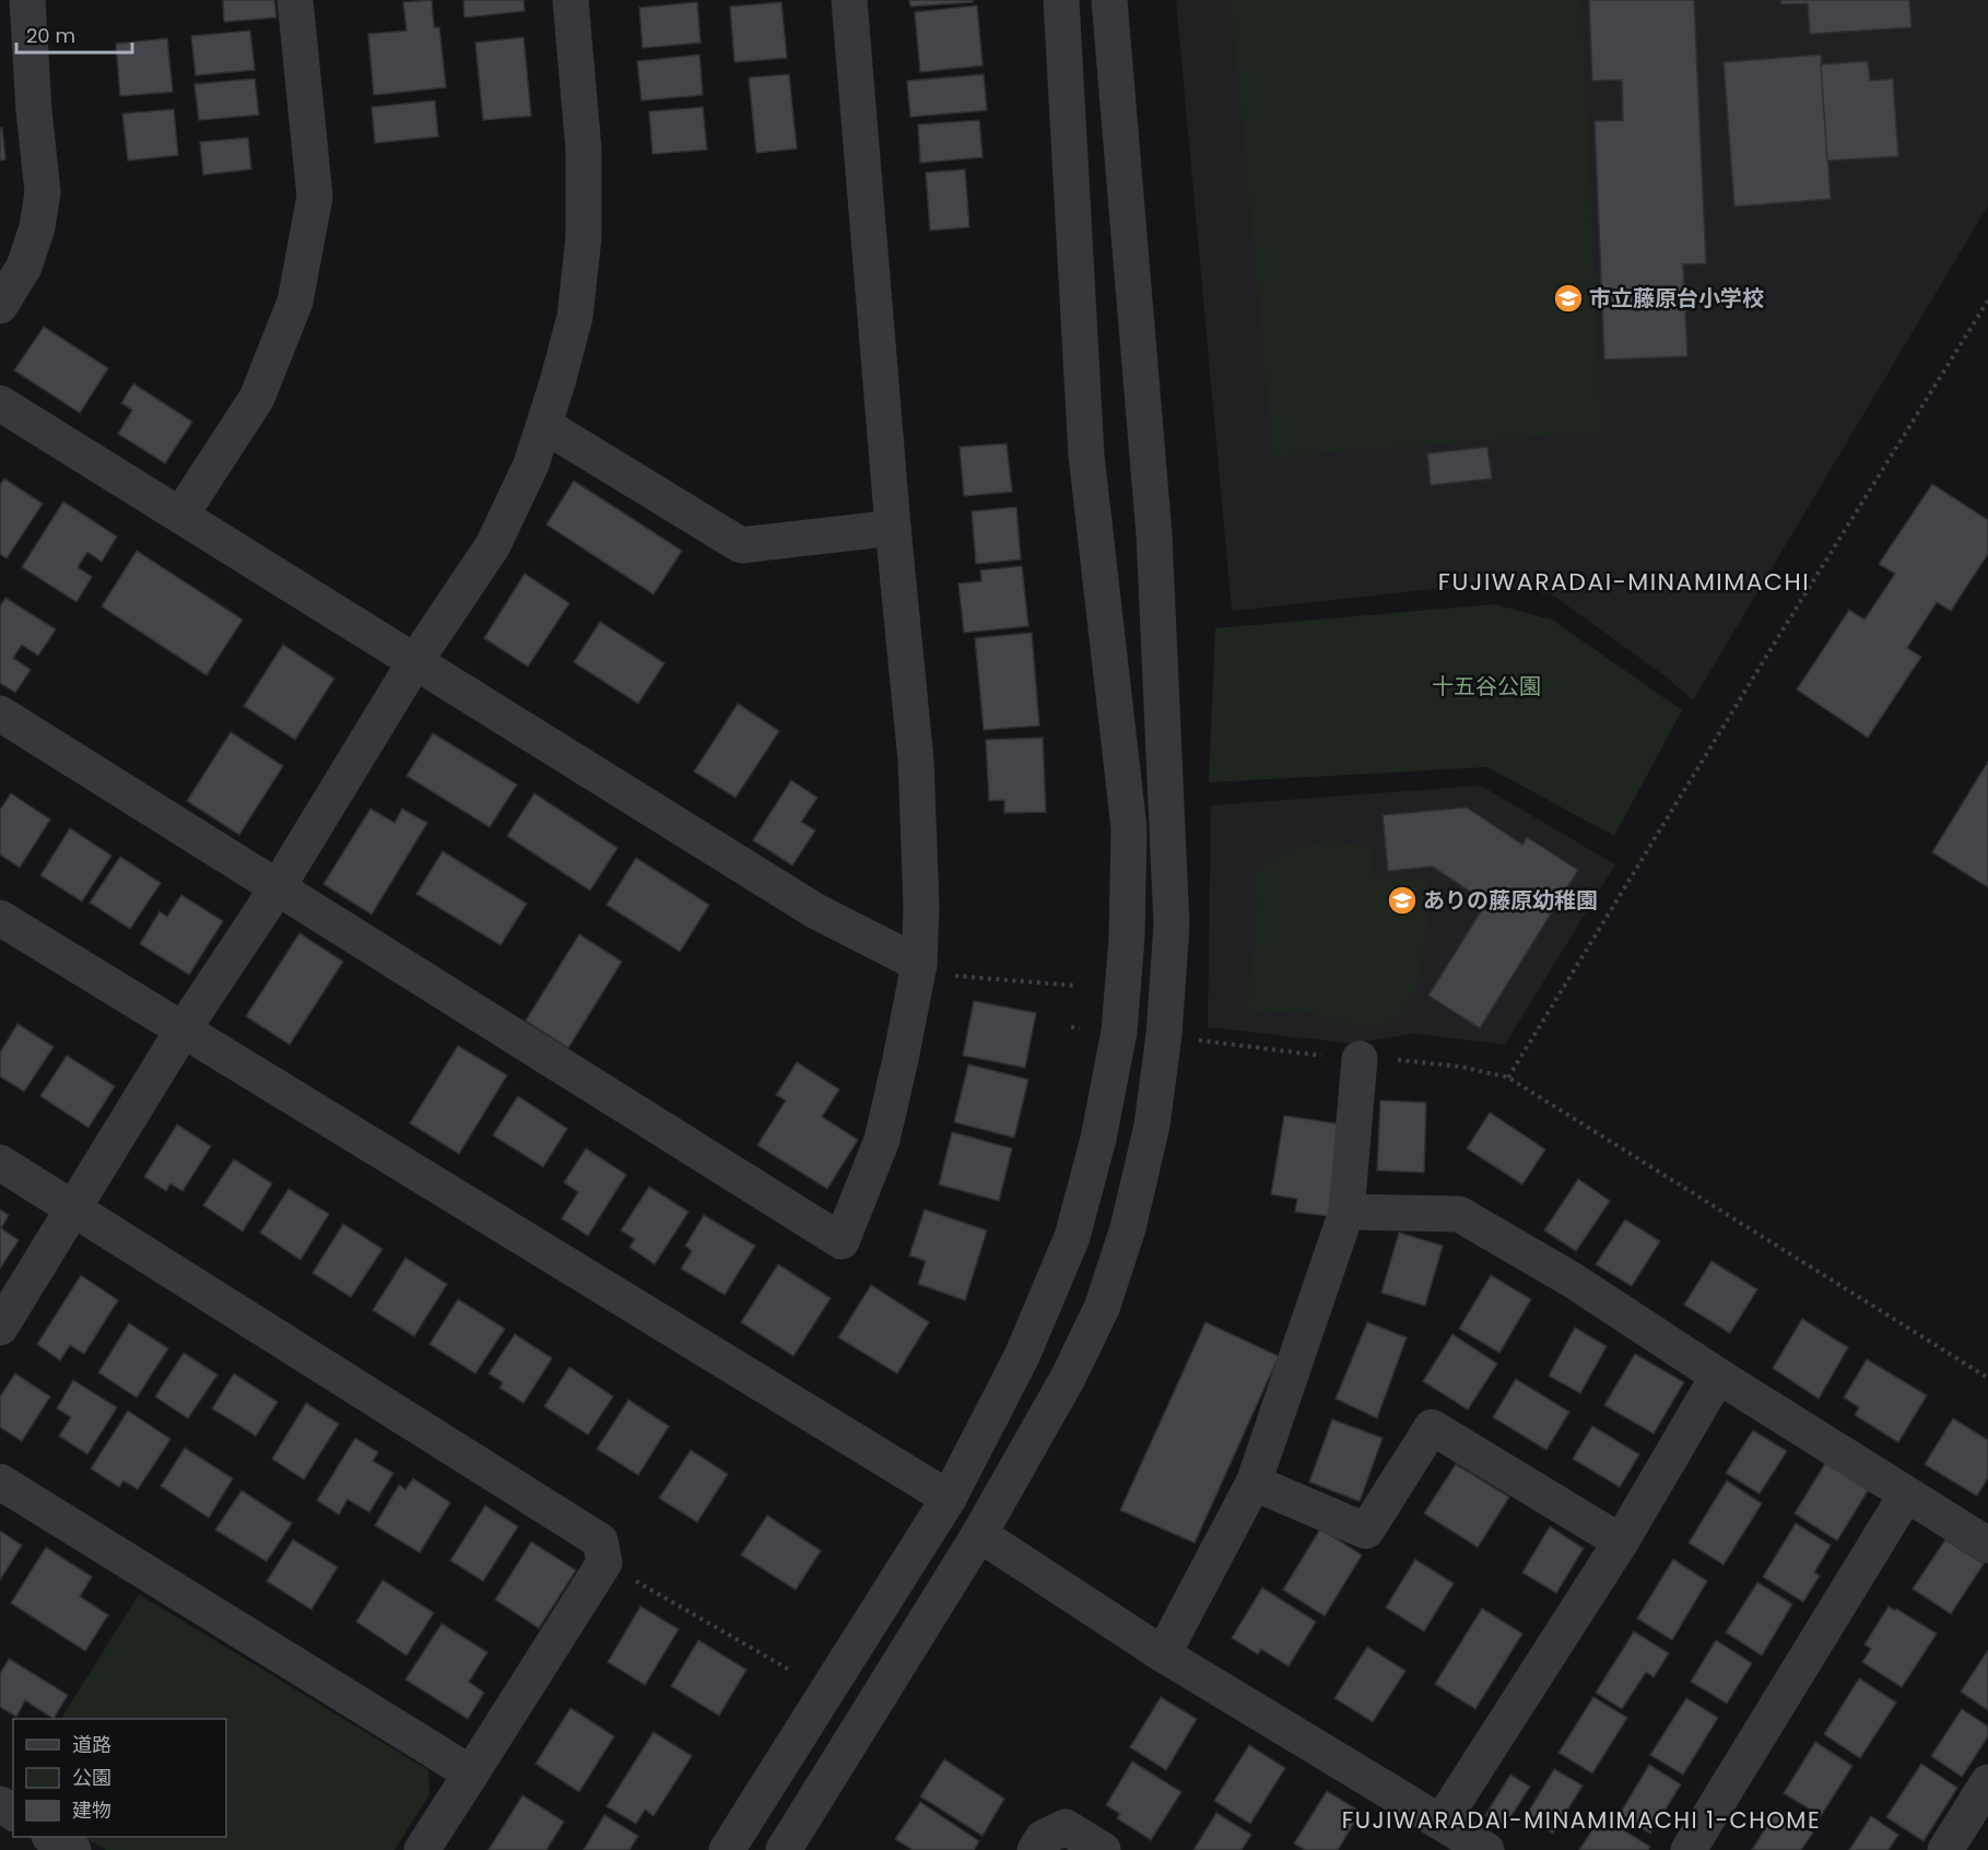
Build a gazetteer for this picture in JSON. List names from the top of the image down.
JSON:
{
  "districts": ["FUJIWARADAI-MINAMIMACHI", "FUJIWARADAI-MINAMIMACHI 1-CHOME"],
  "parks": ["十五谷公園"],
  "places": {
    "school or university": ["市立藤原台小学校", "ありの藤原幼稚園"]
  },
  "legend": ["道路", "公園", "建物"],
  "scale_bar": "20 m"
}
